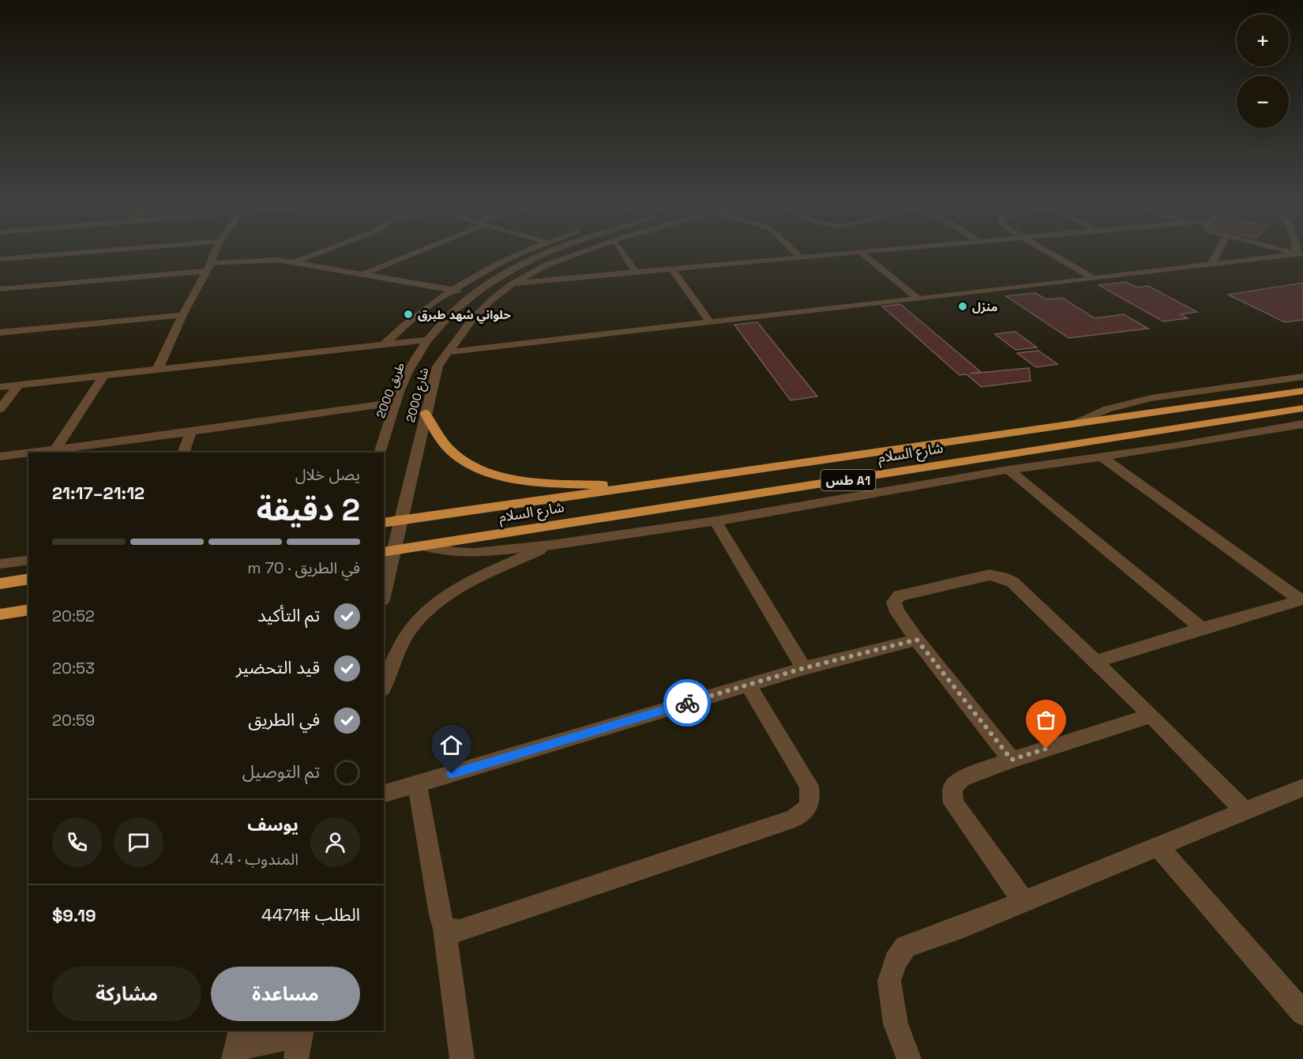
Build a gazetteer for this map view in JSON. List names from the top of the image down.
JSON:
{
  "streets": {
    "highway": ["شارع السلام", "طس A1"],
    "street": ["طريق 2000", "شارع 2000"]
  },
  "crossings": [
    ["شارع 2000", "شارع السلام"]
  ],
  "places": ["منزل", "حلواني شهد طبرق"],
  "page": {
    "map_buttons": ["+", "−"],
    "heading": ["2 دقيقة", "يصل خلال", "21:12–21:17"],
    "panel": [
      "يوسف",
      "المندوب · 4.4",
      "الطلب #4471",
      "$9.19"
    ],
    "bar": "في الطريق · 70 m",
    "list": [
      ["تم التأكيد", "20:52"],
      ["قيد التحضير", "20:53"],
      ["في الطريق", "20:59"],
      "تم التوصيل"
    ],
    "buttons": ["مساعدة", "مشاركة"]
  }
}
